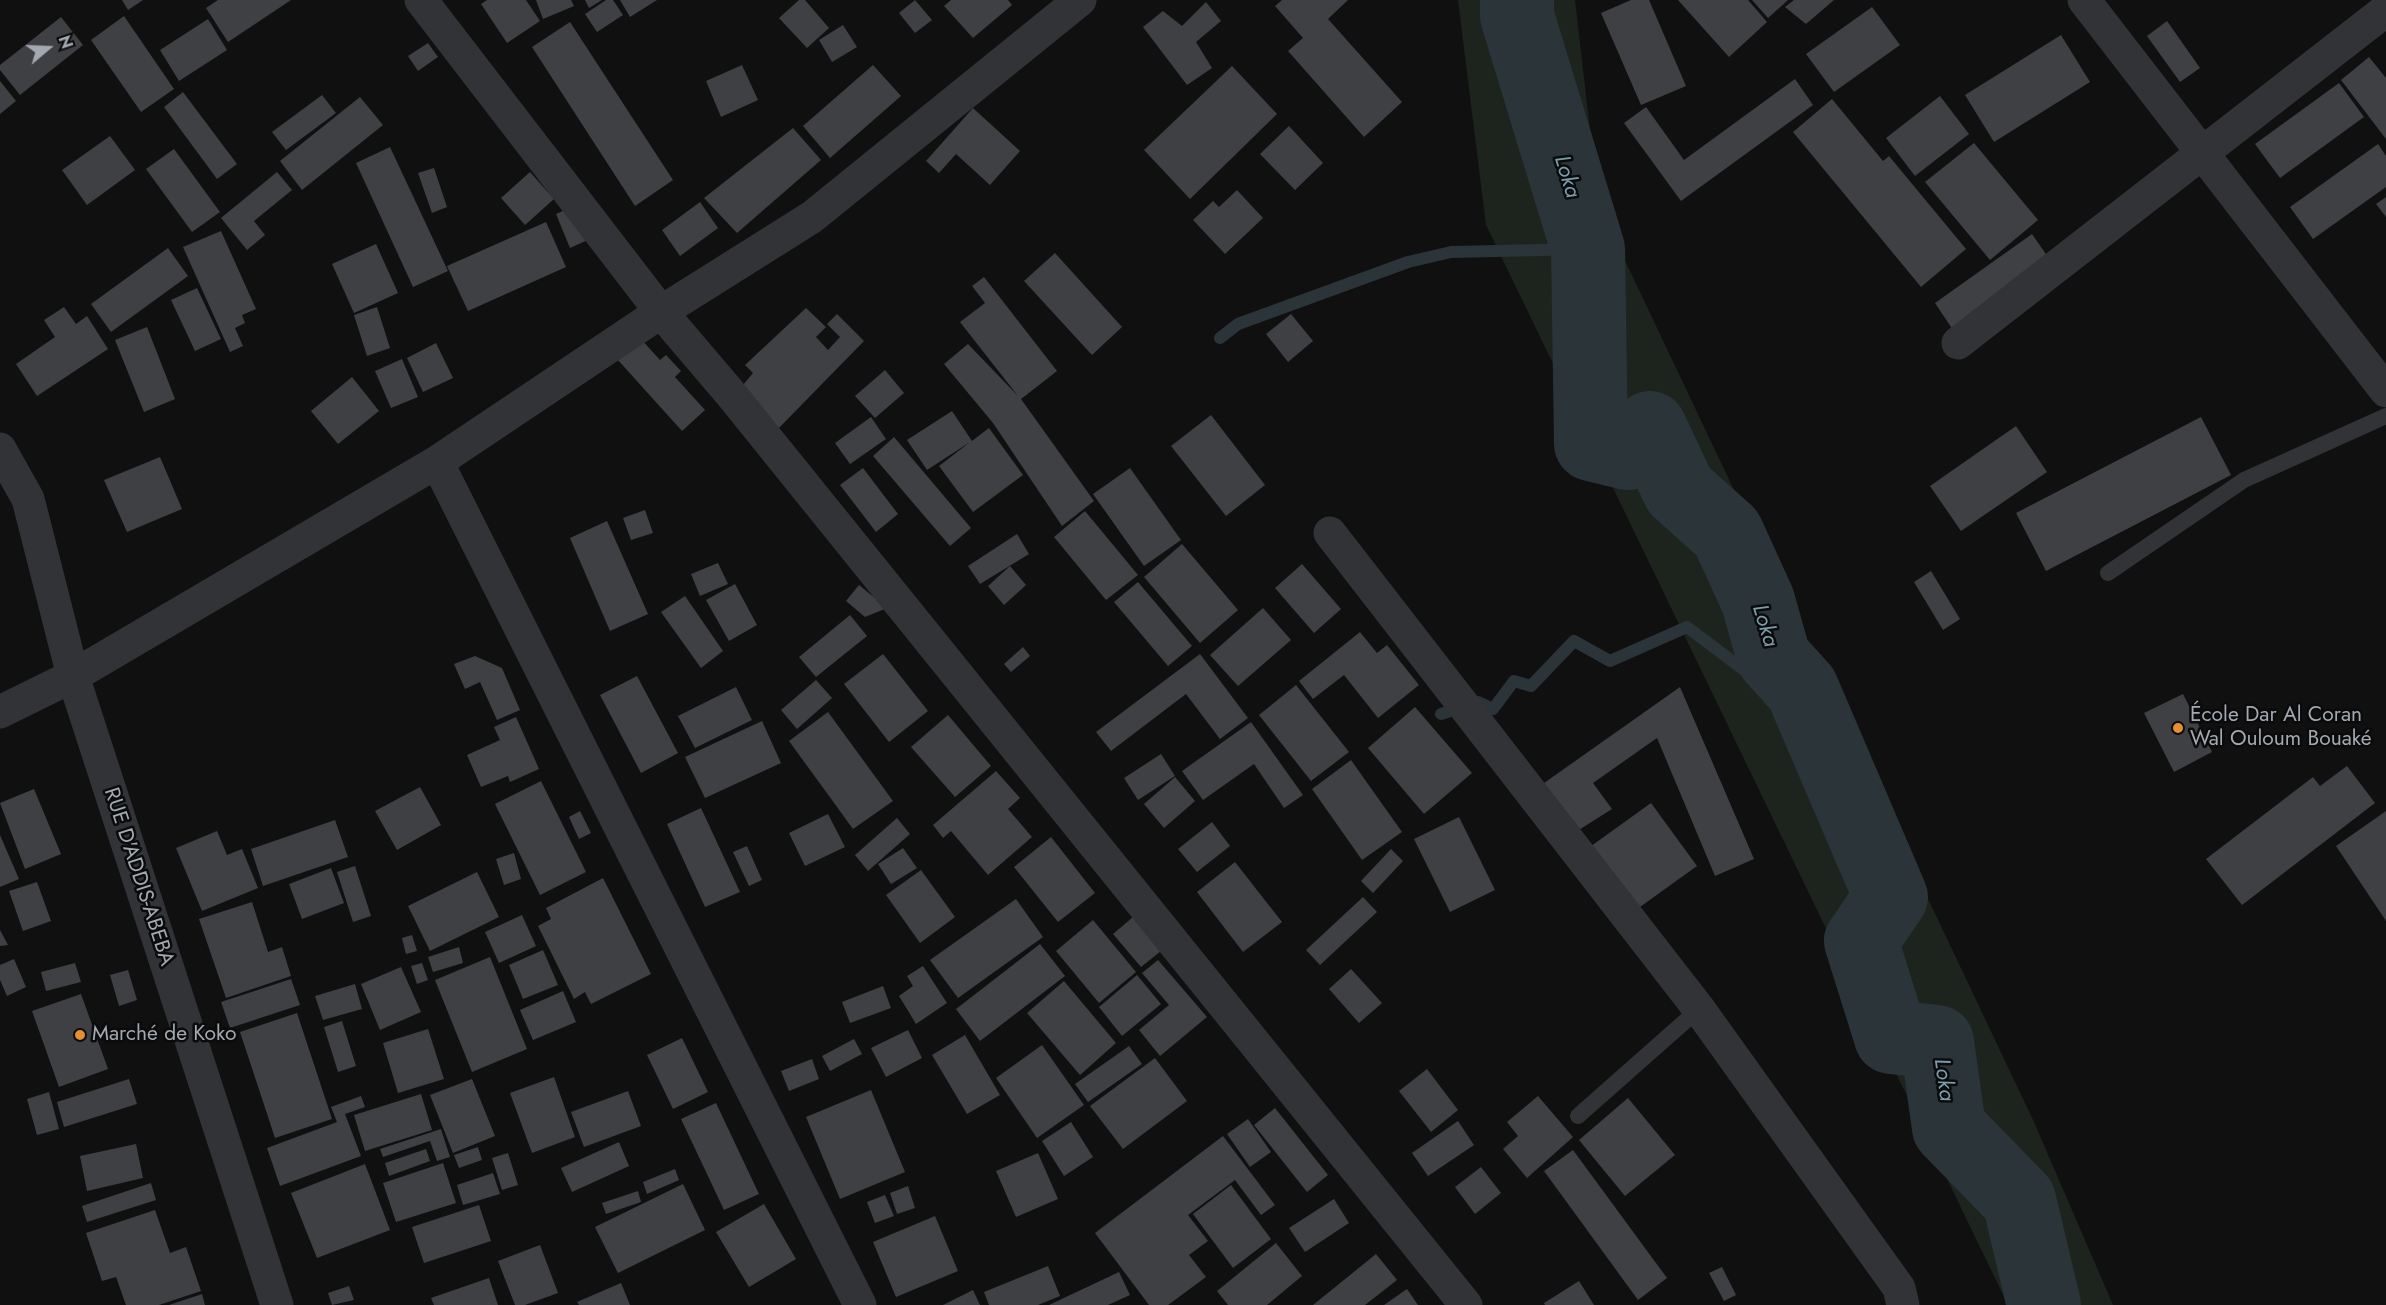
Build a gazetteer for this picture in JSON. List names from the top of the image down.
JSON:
{
  "streets": {
    "street": ["RUE D'ADDIS-ABEBA"]
  },
  "water": ["Loka"],
  "places": ["École Dar Al Coran Wal Ouloum Bouaké", "Marché de Koko"],
  "north": "right"
}
